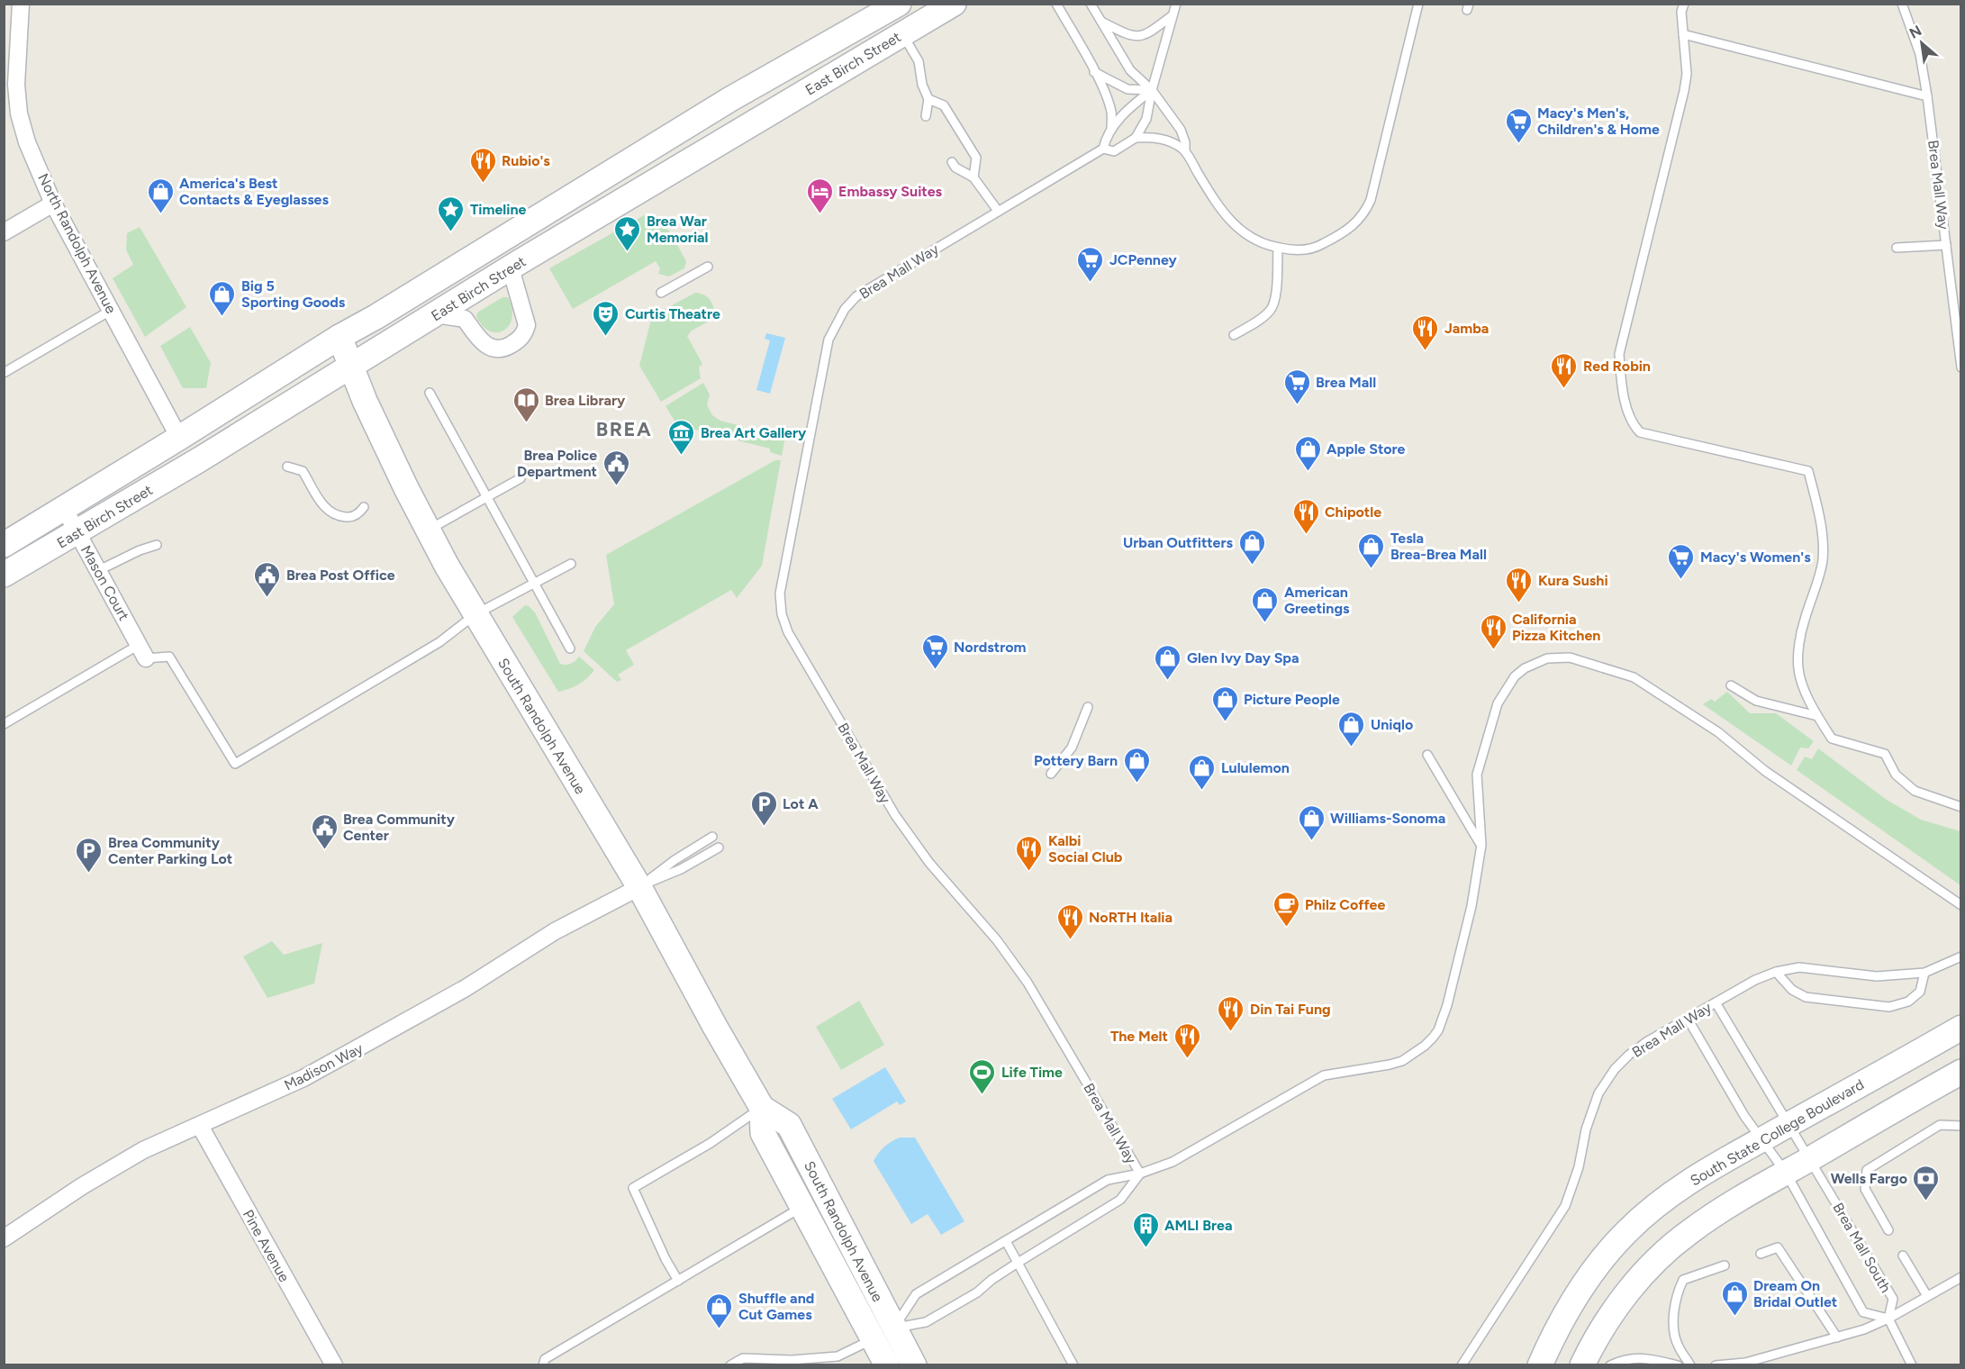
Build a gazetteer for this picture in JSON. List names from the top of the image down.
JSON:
{
  "streets": {
    "street": [
      "East Birch Street",
      "North Randolph Avenue",
      "Mason Court",
      "South Randolph Avenue",
      "Madison Way",
      "South State College Boulevard",
      "Pine Avenue"
    ],
    "lane": ["Brea Mall Way", "Brea Mall South"]
  },
  "crossings": [
    ["East Birch Street", "North Randolph Avenue"],
    ["East Birch Street", "Mason Court"],
    ["East Birch Street", "South Randolph Avenue"],
    ["Brea Mall Way", "South Randolph Avenue"],
    ["Brea Mall Way", "Brea Mall South"],
    ["South Randolph Avenue", "Madison Way"],
    ["Madison Way", "Pine Avenue"],
    ["South State College Boulevard", "Brea Mall South"]
  ],
  "districts": ["BREA"],
  "places": {
    "supermarket": [
      "Macy's Men's, Children's & Home",
      "JCPenney",
      "Brea Mall",
      "Macy's Women's",
      "Nordstrom"
    ],
    "restaurant": [
      "Rubio's",
      "Jamba",
      "Red Robin",
      "Chipotle",
      "Kura Sushi",
      "California Pizza Kitchen",
      "Kalbi Social Club",
      "NoRTH Italia",
      "Din Tai Fung",
      "The Melt"
    ],
    "shop": [
      "America's Best Contacts & Eyeglasses",
      "Big 5 Sporting Goods",
      "Apple Store",
      "Urban Outfitters",
      "Tesla Brea-Brea Mall",
      "American Greetings",
      "Glen Ivy Day Spa",
      "Picture People",
      "Uniqlo",
      "Pottery Barn",
      "Lululemon",
      "Williams-Sonoma",
      "Dream On Bridal Outlet",
      "Shuffle and Cut Games"
    ],
    "hotel": ["Embassy Suites"],
    "place": ["Timeline", "Brea War Memorial"],
    "theatre": ["Curtis Theatre"],
    "library": ["Brea Library"],
    "museum": ["Brea Art Gallery"],
    "public building": ["Brea Police Department", "Brea Post Office", "Brea Community Center"],
    "parking": ["Lot A", "Brea Community Center Parking Lot"],
    "cafe": ["Philz Coffee"],
    "sports": ["Life Time"],
    "bank": ["Wells Fargo"],
    "building": ["AMLI Brea"]
  },
  "north": "top left"
}
